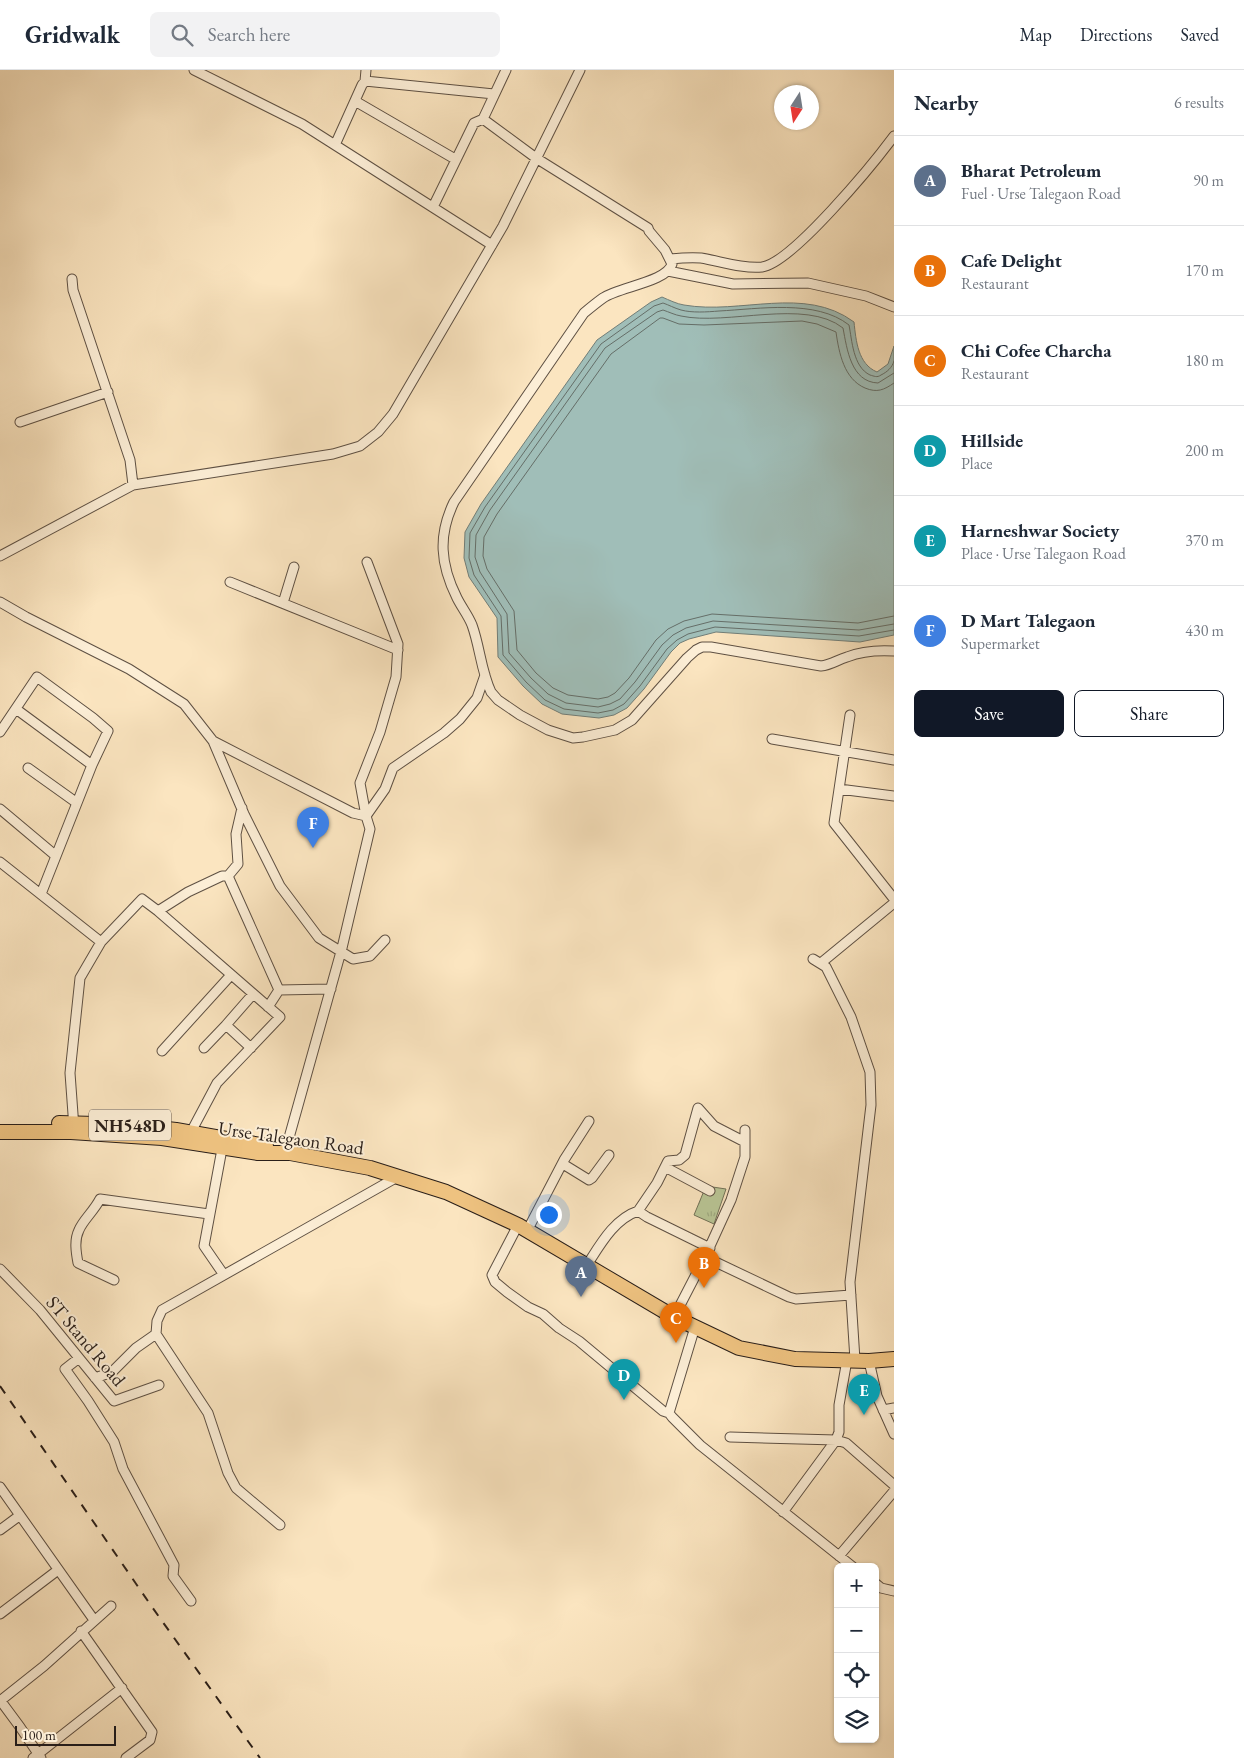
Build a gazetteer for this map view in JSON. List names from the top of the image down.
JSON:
{
  "streets": {
    "highway": ["NH548D", "Urse Talegaon Road"],
    "street": ["ST Stand Road"]
  },
  "crossings": [
    ["NH548D", "Urse Talegaon Road"]
  ],
  "scale_bar": "100 m",
  "north": "bottom",
  "page": {
    "header": "Gridwalk",
    "search": "Search here",
    "nav": ["Map", "Directions", "Saved"],
    "heading": ["Nearby", "6 results"],
    "list": [
      {
        "mark": "A",
        "name": "Bharat Petroleum",
        "note": "Fuel · Urse Talegaon Road",
        "value": "90 m"
      },
      {
        "mark": "B",
        "name": "Cafe Delight",
        "note": "Restaurant",
        "value": "170 m"
      },
      {
        "mark": "C",
        "name": "Chi Cofee Charcha",
        "note": "Restaurant",
        "value": "180 m"
      },
      {
        "mark": "D",
        "name": "Hillside",
        "note": "Place",
        "value": "200 m"
      },
      {
        "mark": "E",
        "name": "Harneshwar Society",
        "note": "Place · Urse Talegaon Road",
        "value": "370 m"
      },
      {
        "mark": "F",
        "name": "D Mart Talegaon",
        "note": "Supermarket",
        "value": "430 m"
      }
    ],
    "buttons": ["Save", "Share"],
    "pins": [
      "F",
      "B",
      "A",
      "C",
      "D",
      "E"
    ],
    "map_buttons": ["+", "−"],
    "scale": "100 m"
  }
}
